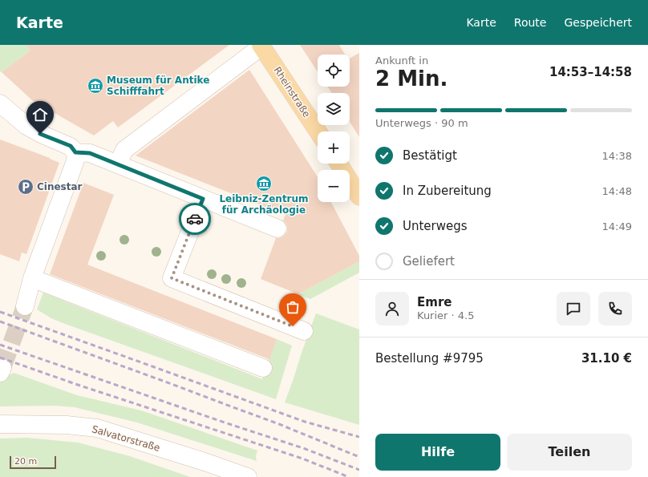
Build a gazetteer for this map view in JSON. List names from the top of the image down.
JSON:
{
  "streets": {
    "main road": ["Rheinstraße"],
    "street": ["Salvatorstraße"]
  },
  "places": {
    "museum": ["Museum für Antike Schifffahrt", "Leibniz-Zentrum für Archäologie"],
    "parking": ["Cinestar"]
  },
  "scale_bar": "20 m",
  "page": {
    "header": "Karte",
    "nav": ["Karte", "Route", "Gespeichert"],
    "heading": ["2 Min.", "Ankunft in", "14:53–14:58"],
    "panel": [
      "Emre",
      "Kurier · 4.5",
      "Bestellung #9795",
      "31.10 €"
    ],
    "map_buttons": ["+", "−"],
    "bar": "Unterwegs · 90 m",
    "list": [
      ["Bestätigt", "14:38"],
      ["In Zubereitung", "14:48"],
      ["Unterwegs", "14:49"],
      "Geliefert"
    ],
    "buttons": ["Hilfe", "Teilen"],
    "scale": "20 m"
  }
}
